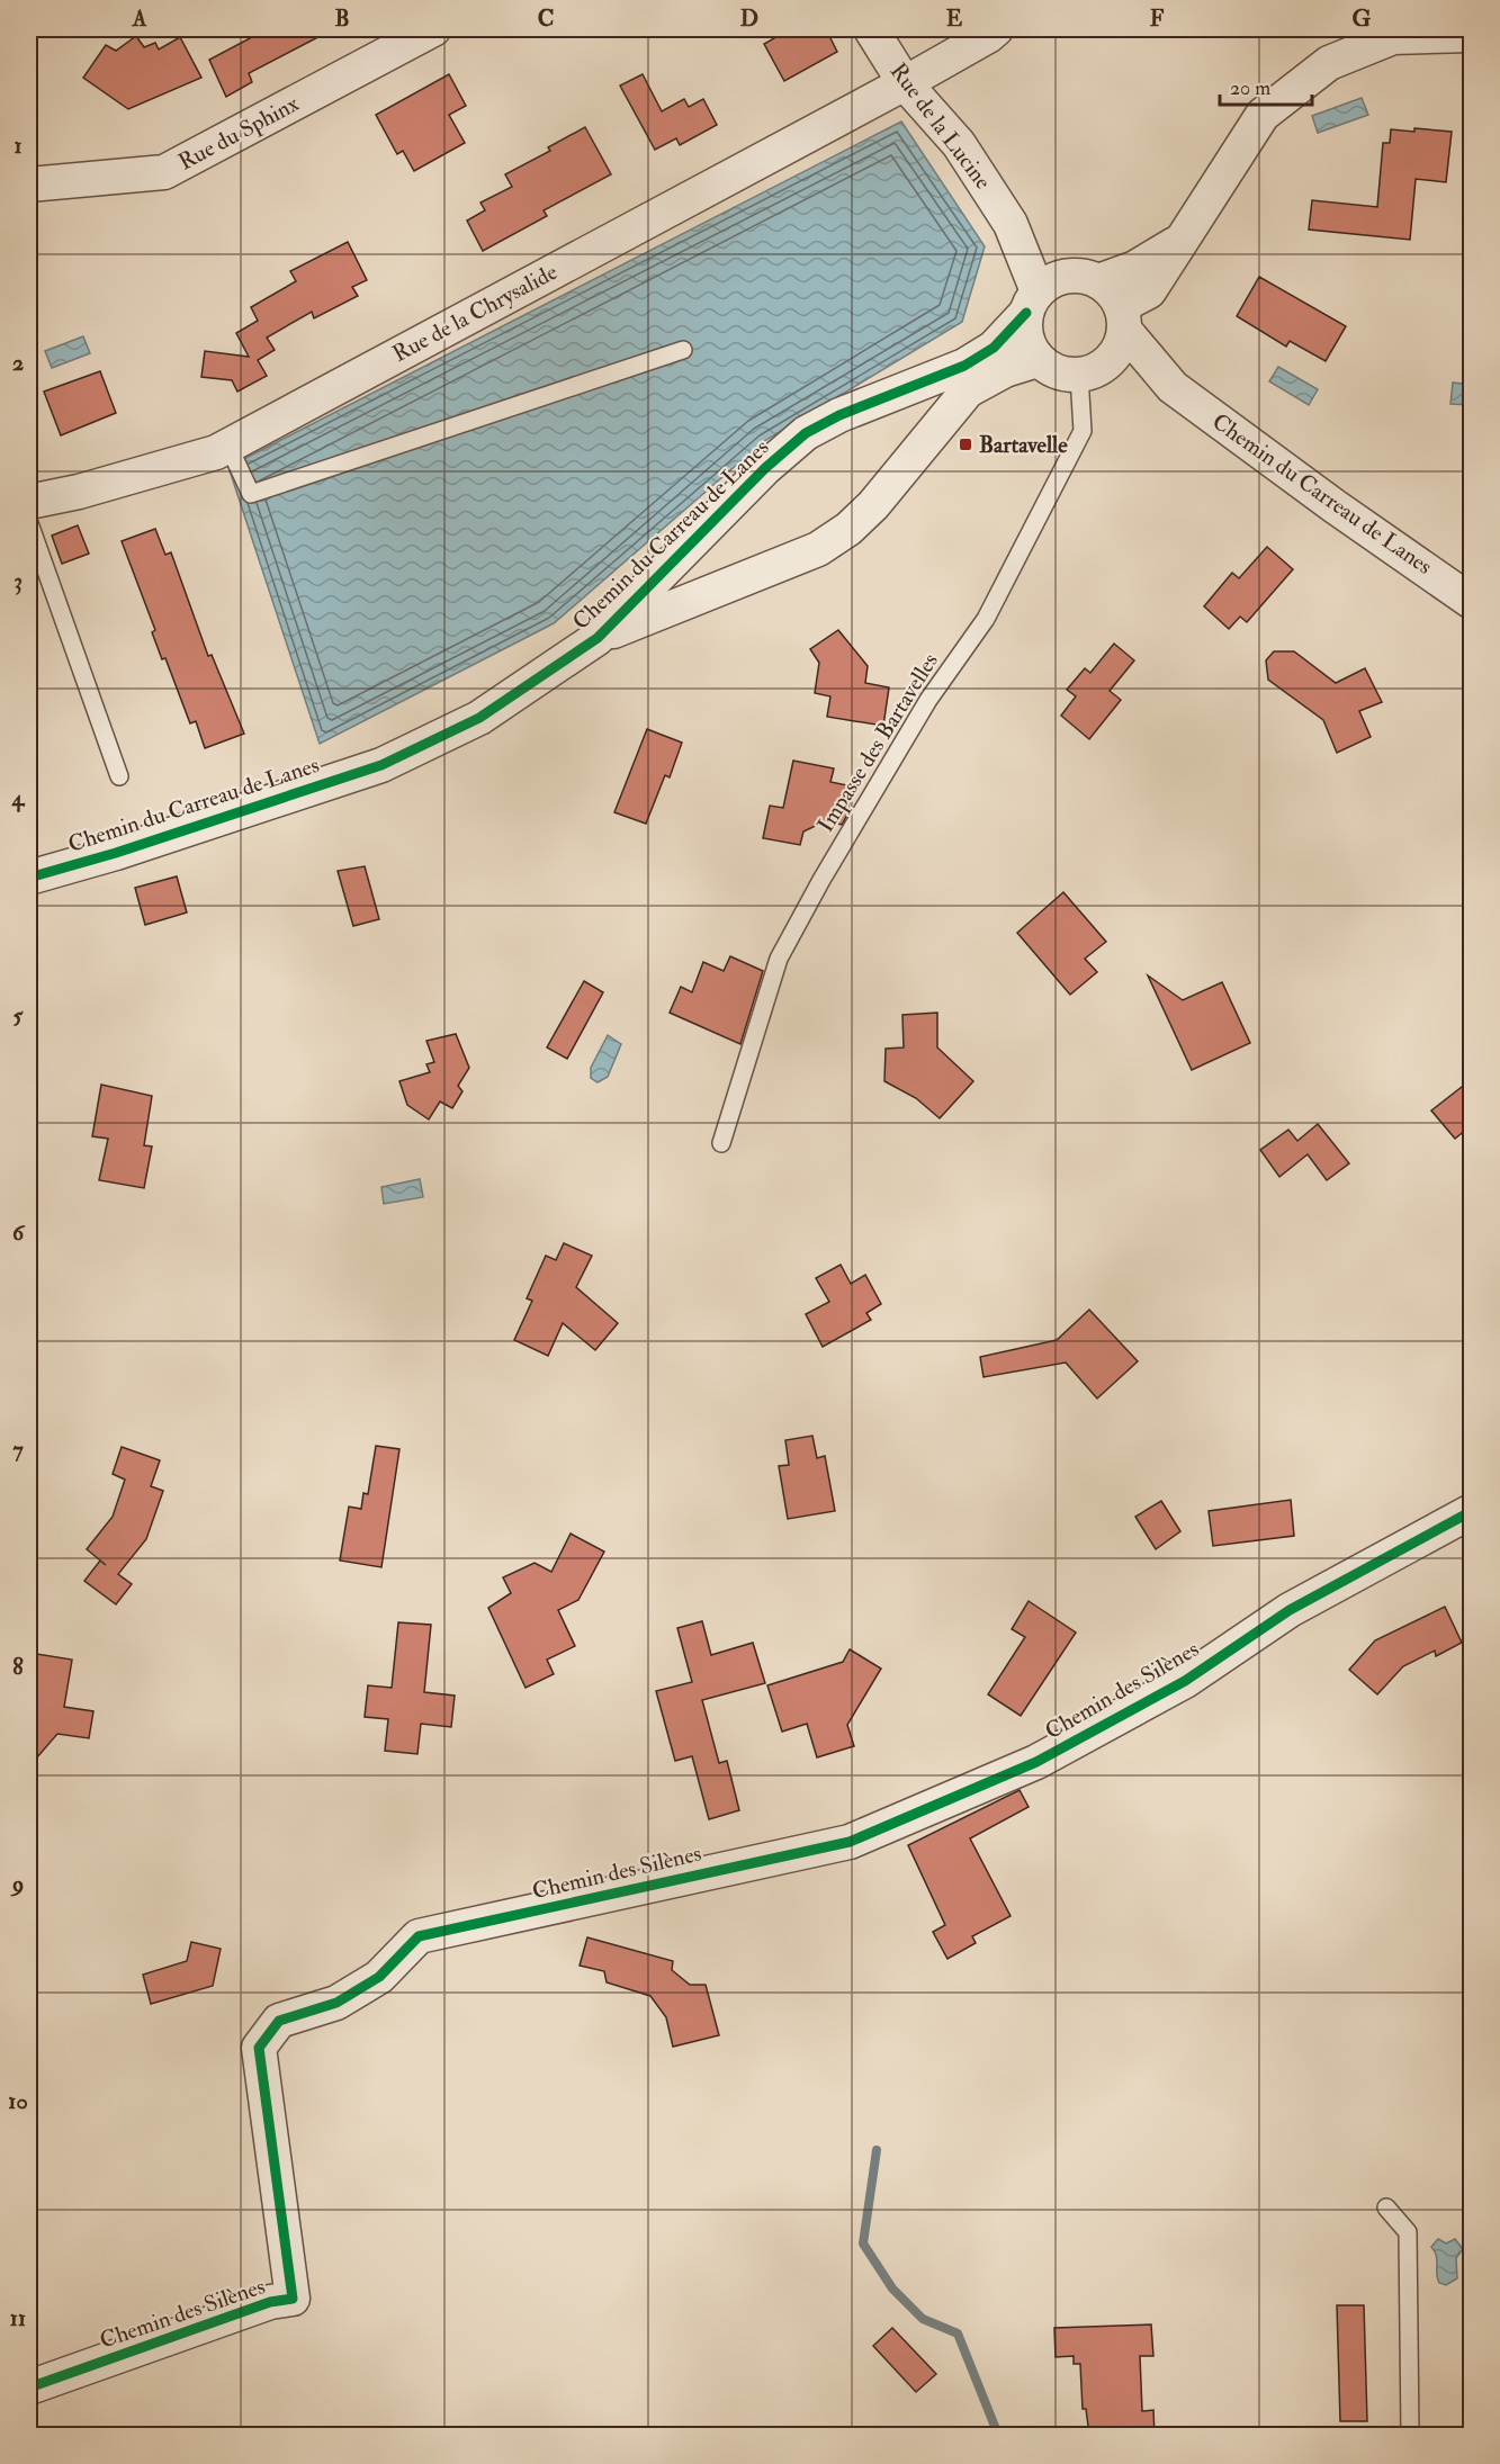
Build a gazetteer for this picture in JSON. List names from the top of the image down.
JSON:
{
  "streets": {
    "street": [
      "Rue de la Lucine",
      "Rue du Sphinx",
      "Rue de la Chrysalide",
      "Chemin du Carreau de Lanes",
      "Chemin des Silènes"
    ],
    "lane": ["Impasse des Bartavelles"]
  },
  "crossings": [
    ["Rue de la Lucine", "Rue de la Chrysalide"],
    ["Rue de la Lucine", "Chemin du Carreau de Lanes"],
    ["Rue de la Lucine", "Impasse des Bartavelles"],
    ["Chemin du Carreau de Lanes", "Impasse des Bartavelles"]
  ],
  "places": {
    "transit": ["Bartavelle"]
  },
  "scale_bar": "20 m",
  "grid": {
    "columns": [
      "A",
      "B",
      "C",
      "D",
      "E",
      "F",
      "G"
    ],
    "rows": [
      "1",
      "2",
      "3",
      "4",
      "5",
      "6",
      "7",
      "8",
      "9",
      "10",
      "11"
    ]
  }
}
